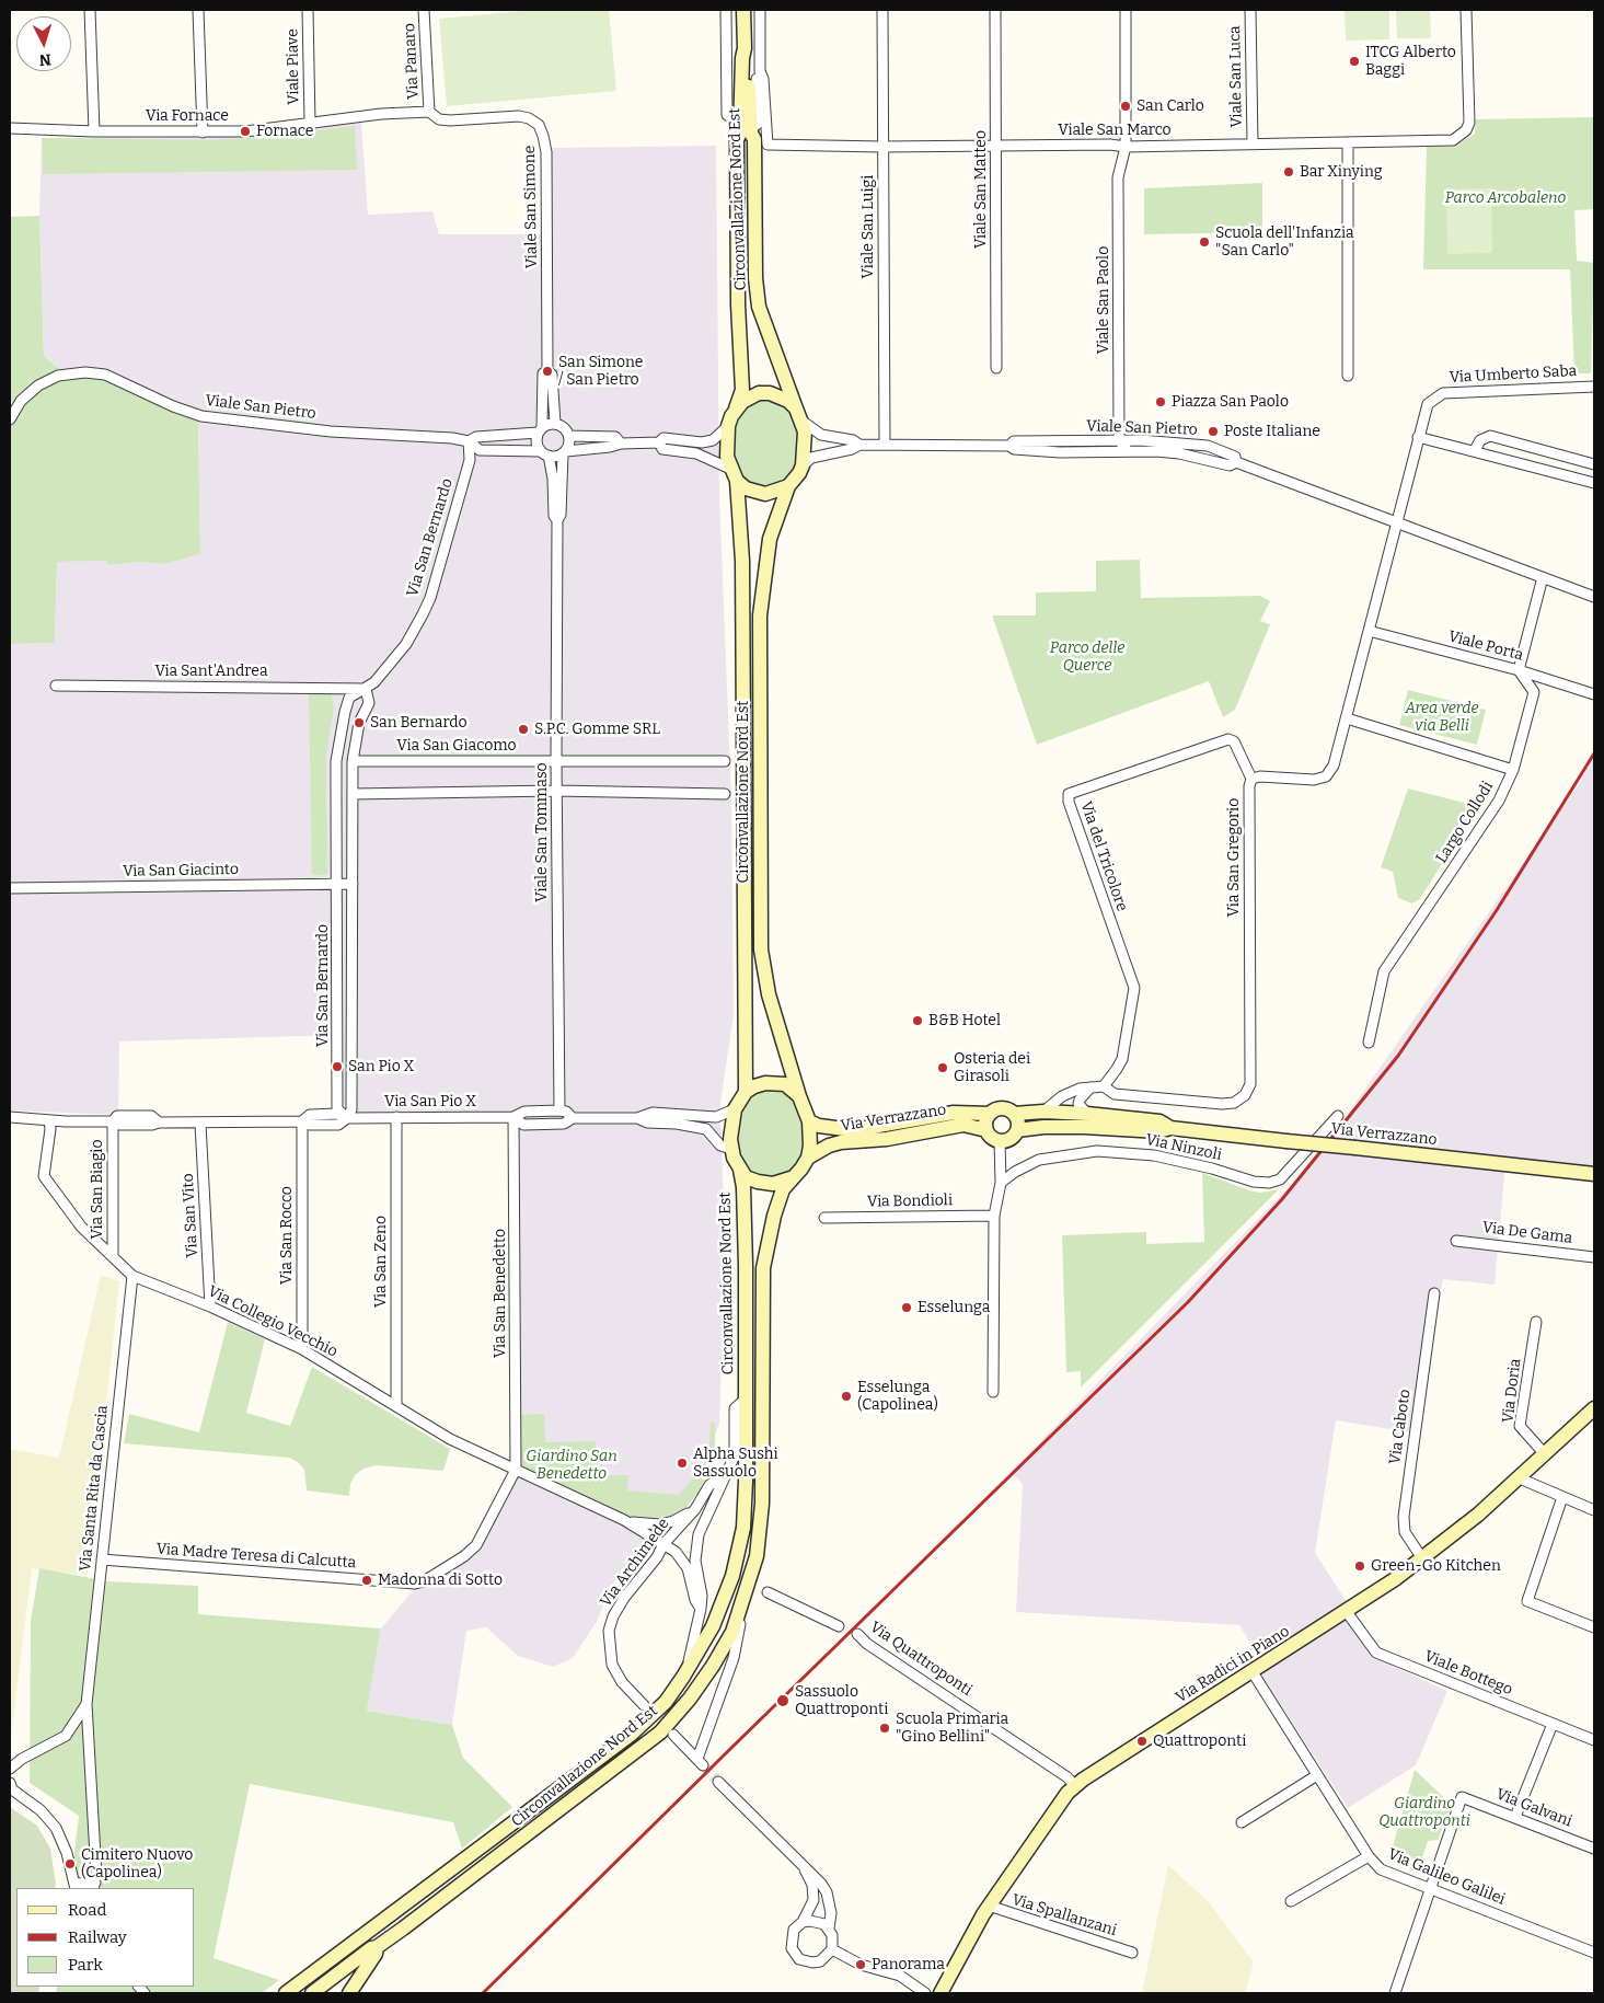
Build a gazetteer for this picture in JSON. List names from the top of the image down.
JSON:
{
  "streets": {
    "main road": ["Circonvallazione Nord Est", "Via Verrazzano", "Via Radici in Piano"],
    "street": [
      "Via Panaro",
      "Viale Piave",
      "Viale San Luca",
      "Via Fornace",
      "Viale San Marco",
      "Viale San Matteo",
      "Viale San Simone",
      "Viale San Luigi",
      "Viale San Paolo",
      "Via Umberto Saba",
      "Viale San Pietro",
      "Via San Bernardo",
      "Viale Porta",
      "Via Sant'Andrea",
      "Via San Giacomo",
      "Largo Collodi",
      "Viale San Tommaso",
      "Via del Tricolore",
      "Via San Gregorio",
      "Via San Giacinto",
      "Via San Pio X",
      "Via Ninzoli",
      "Via San Biagio",
      "Via Bondioli",
      "Via San Vito",
      "Via De Gama",
      "Via San Rocco",
      "Via San Zeno",
      "Via San Benedetto",
      "Via Collegio Vecchio",
      "Via Doria",
      "Via Caboto",
      "Via Santa Rita da Cascia",
      "Via Madre Teresa di Calcutta",
      "Via Archimede",
      "Via Quattroponti",
      "Viale Bottego",
      "Via Galvani",
      "Via Galileo Galilei",
      "Via Spallanzani"
    ]
  },
  "crossings": [
    ["Via Panaro", "Via Fornace"],
    ["Via Panaro", "Viale San Simone"],
    ["Viale Piave", "Via Fornace"],
    ["Viale San Luca", "Viale San Marco"],
    ["Via Fornace", "Viale San Simone"],
    ["Viale San Marco", "Viale San Matteo"],
    ["Viale San Marco", "Circonvallazione Nord Est"],
    ["Viale San Marco", "Viale San Luigi"],
    ["Viale San Marco", "Viale San Paolo"],
    ["Circonvallazione Nord Est", "Via San Pio X"],
    ["Circonvallazione Nord Est", "Via Verrazzano"],
    ["Circonvallazione Nord Est", "Via Collegio Vecchio"],
    ["Circonvallazione Nord Est", "Via Archimede"],
    ["Viale San Simone", "Viale San Pietro"],
    ["Viale San Simone", "Viale San Tommaso"],
    ["Viale San Luigi", "Viale San Pietro"],
    ["Viale San Paolo", "Viale San Pietro"],
    ["Via Umberto Saba", "Via San Gregorio"],
    ["Viale San Pietro", "Via San Bernardo"],
    ["Viale San Pietro", "Viale San Tommaso"],
    ["Via San Bernardo", "Via Sant'Andrea"],
    ["Via San Bernardo", "Via San Giacomo"],
    ["Via San Bernardo", "Via San Giacinto"],
    ["Via San Bernardo", "Via San Pio X"],
    ["Viale Porta", "Largo Collodi"],
    ["Viale Porta", "Via San Gregorio"],
    ["Via San Giacomo", "Viale San Tommaso"],
    ["Viale San Tommaso", "Via San Pio X"],
    ["Via del Tricolore", "Via San Gregorio"],
    ["Via San Pio X", "Via Verrazzano"],
    ["Via San Pio X", "Via San Biagio"],
    ["Via San Pio X", "Via San Vito"],
    ["Via San Pio X", "Via San Rocco"],
    ["Via San Pio X", "Via San Zeno"],
    ["Via San Pio X", "Via San Benedetto"],
    ["Via San Pio X", "Via Collegio Vecchio"],
    ["Via San Biagio", "Via Collegio Vecchio"],
    ["Via San Vito", "Via Collegio Vecchio"],
    ["Via San Rocco", "Via Collegio Vecchio"],
    ["Via San Zeno", "Via Collegio Vecchio"],
    ["Via San Benedetto", "Via Collegio Vecchio"],
    ["Via San Benedetto", "Via Madre Teresa di Calcutta"],
    ["Via Collegio Vecchio", "Via Santa Rita da Cascia"],
    ["Via Collegio Vecchio", "Via Madre Teresa di Calcutta"],
    ["Via Collegio Vecchio", "Via Archimede"],
    ["Via Doria", "Via Radici in Piano"],
    ["Via Caboto", "Via Radici in Piano"],
    ["Via Santa Rita da Cascia", "Via Madre Teresa di Calcutta"],
    ["Via Quattroponti", "Via Radici in Piano"],
    ["Via Radici in Piano", "Viale Bottego"],
    ["Via Radici in Piano", "Via Galileo Galilei"],
    ["Via Radici in Piano", "Via Spallanzani"],
    ["Via Galvani", "Via Galileo Galilei"]
  ],
  "parks": [
    "Parco Arcobaleno",
    "Parco delle Querce",
    "Area verde via Belli",
    "Giardino San Benedetto",
    "Giardino Quattroponti"
  ],
  "places": [
    "ITCG Alberto Baggi",
    "San Carlo",
    "Fornace",
    "Bar Xinying",
    "Scuola dell'Infanzia \"San Carlo\"",
    "San Simone / San Pietro",
    "Piazza San Paolo",
    "Poste Italiane",
    "San Bernardo",
    "S.P.C. Gomme SRL",
    "B&B Hotel",
    "San Pio X",
    "Osteria dei Girasoli",
    "Esselunga",
    "Esselunga (Capolinea)",
    "Alpha Sushi Sassuolo",
    "Green-Go Kitchen",
    "Madonna di Sotto",
    "Sassuolo Quattroponti",
    "Scuola Primaria \"Gino Bellini\"",
    "Quattroponti",
    "Cimitero Nuovo (Capolinea)",
    "Panorama"
  ],
  "legend": ["Road", "Railway", "Park"],
  "north": "bottom"
}
